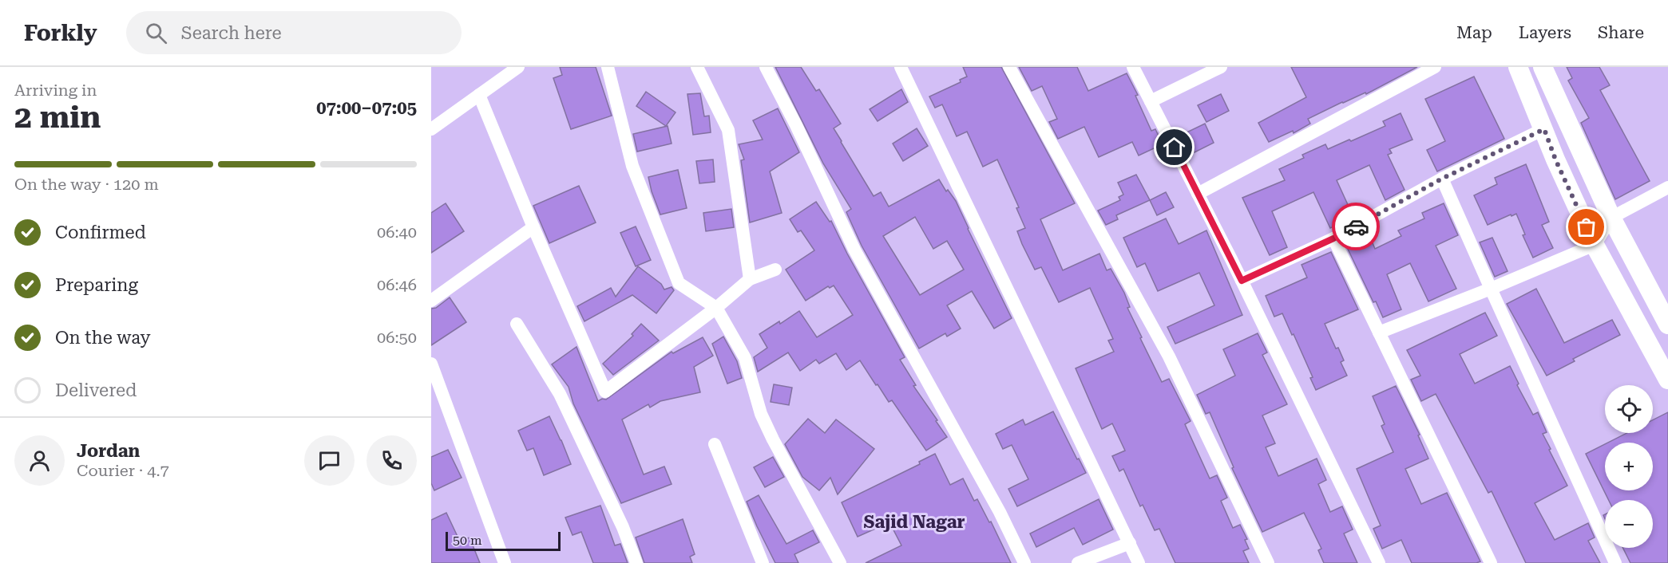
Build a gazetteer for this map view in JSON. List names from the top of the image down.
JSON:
{
  "districts": ["Sajid Nagar"],
  "scale_bar": "50 m",
  "page": {
    "header": "Forkly",
    "search": "Search here",
    "nav": ["Map", "Layers", "Share"],
    "heading": ["2 min", "Arriving in", "07:00–07:05"],
    "panel": ["Jordan", "Courier · 4.7"],
    "bar": "On the way · 120 m",
    "list": [
      ["Confirmed", "06:40"],
      ["Preparing", "06:46"],
      ["On the way", "06:50"],
      "Delivered"
    ],
    "map_buttons": ["+", "−"],
    "scale": "50 m"
  }
}
